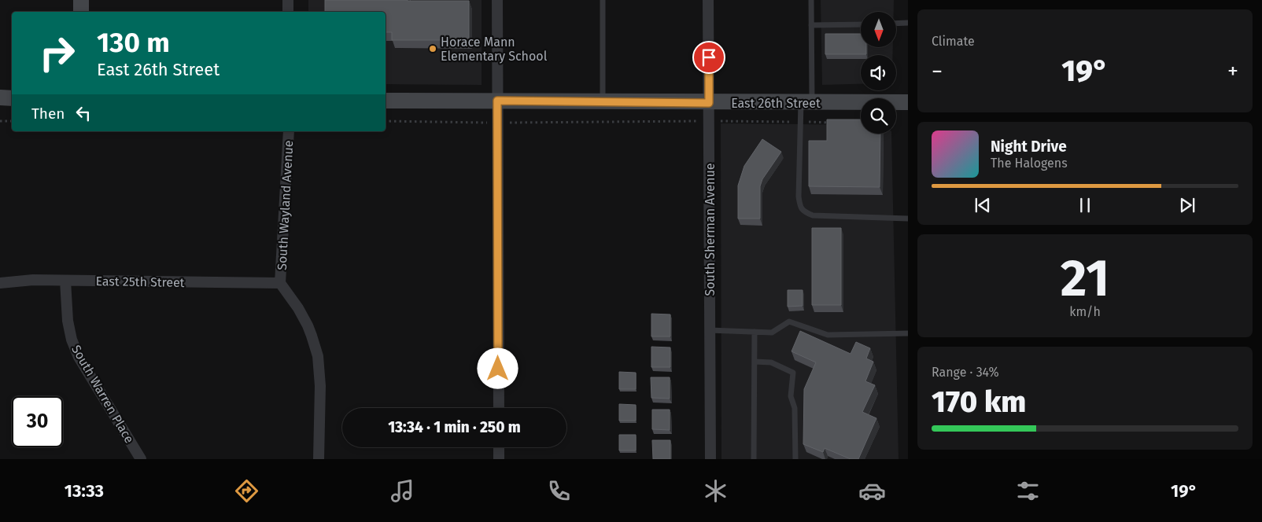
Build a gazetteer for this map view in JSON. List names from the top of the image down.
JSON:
{
  "streets": {
    "main road": ["East 26th Street"],
    "street": [
      "South Wayland Avenue",
      "South Sherman Avenue",
      "East 25th Street",
      "South Warren Place"
    ]
  },
  "crossings": [
    ["East 26th Street", "South Sherman Avenue"],
    ["South Wayland Avenue", "East 25th Street"],
    ["East 25th Street", "South Warren Place"]
  ],
  "places": ["Horace Mann Elementary School"],
  "north": "bottom",
  "page": {
    "tile": [
      "Climate",
      ["21", "km/h"],
      ["Range · 34%", "170 km"]
    ],
    "turn": ["130 m", "East 26th Street"],
    "heat": ["−", "19°", "+"],
    "then": "Then",
    "song": ["Night Drive", "The Halogens"],
    "limit": "30",
    "trip": "13:34 · 1 min · 250 m",
    "tabs": ["13:33", "19°"]
  }
}
